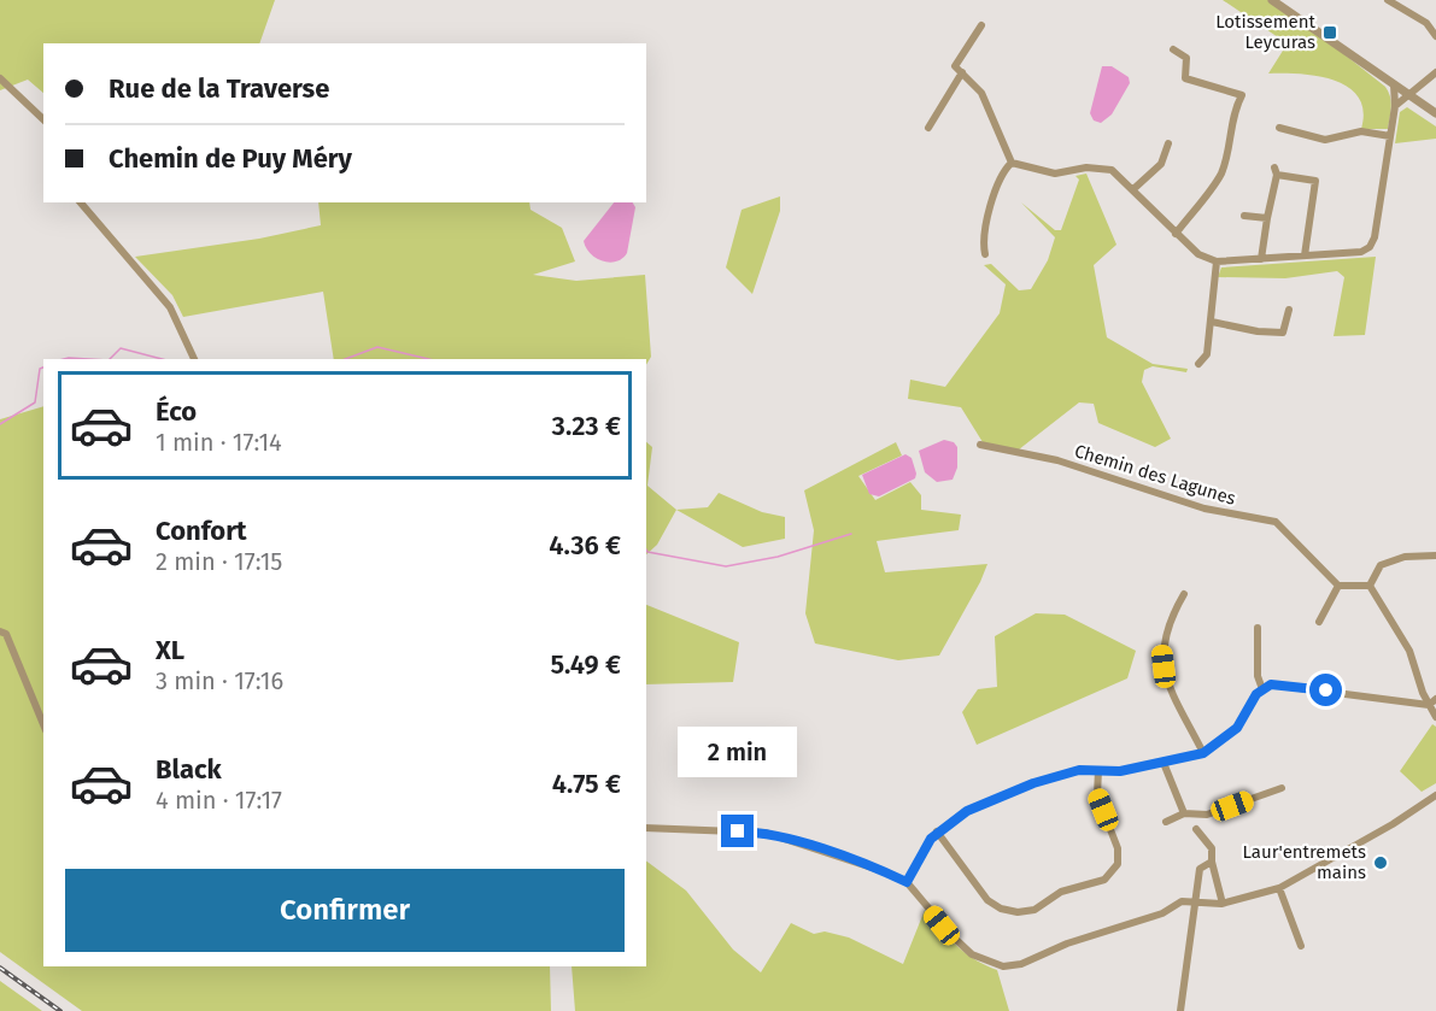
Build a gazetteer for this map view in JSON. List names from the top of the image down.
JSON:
{
  "streets": {
    "street": ["Chemin des Lagunes"]
  },
  "places": {
    "transit": ["Lotissement Leycuras"],
    "other": ["Laur'entremets mains"]
  },
  "page": {
    "banner": ["Rue de la Traverse", "Chemin de Puy Méry"],
    "list": [
      {
        "name": "Éco",
        "note": "1 min · 17:14",
        "value": "3.23 €"
      },
      {
        "name": "Confort",
        "note": "2 min · 17:15",
        "value": "4.36 €"
      },
      {
        "name": "XL",
        "note": "3 min · 17:16",
        "value": "5.49 €"
      },
      {
        "name": "Black",
        "note": "4 min · 17:17",
        "value": "4.75 €"
      }
    ],
    "bubble": "2 min",
    "buttons": "Confirmer"
  }
}
